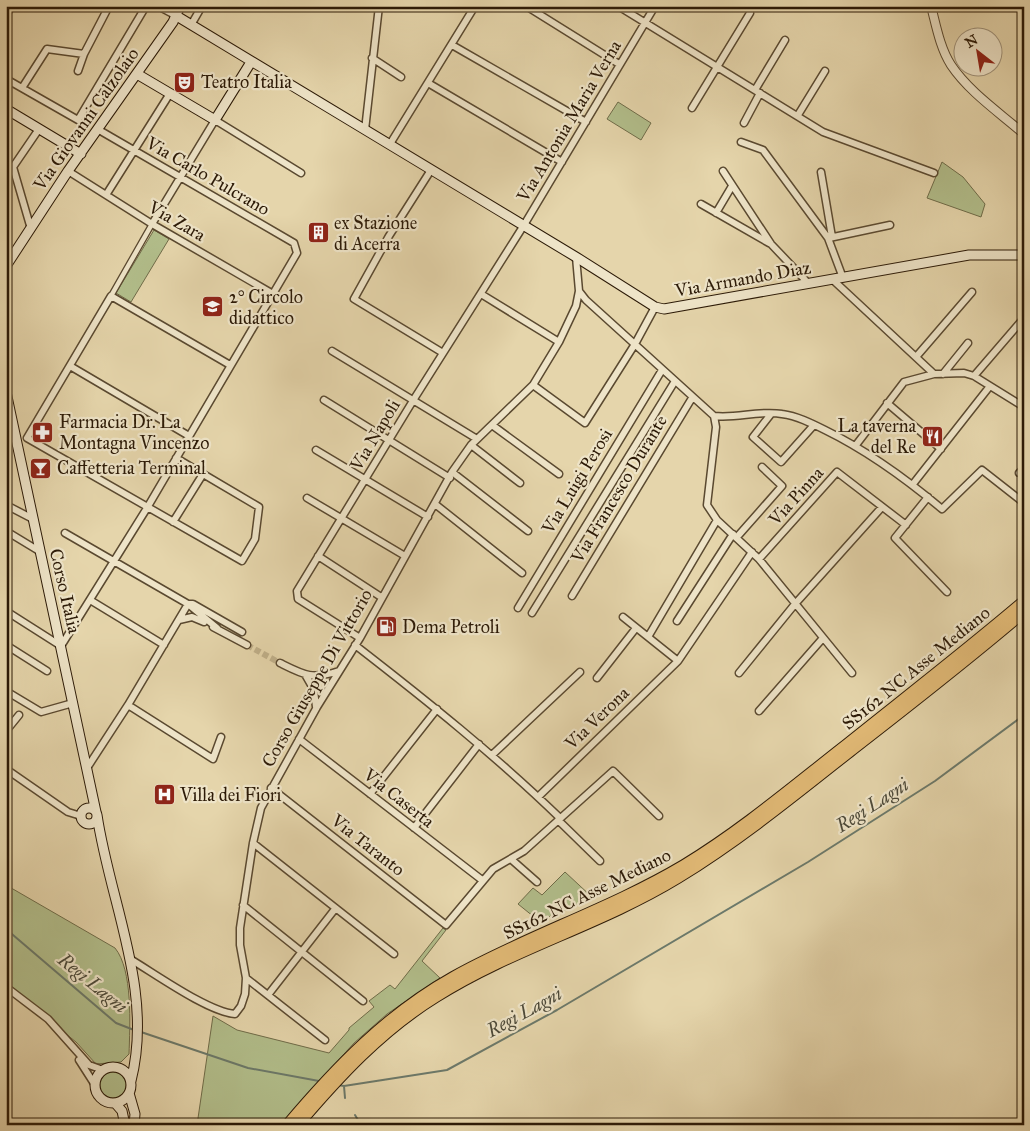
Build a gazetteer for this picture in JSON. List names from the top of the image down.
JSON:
{
  "streets": {
    "highway": ["SS162 NC Asse Mediano"],
    "main road": ["Via Giovanni Calzolaio", "Via Armando Diaz", "Corso Italia"],
    "street": [
      "Via Antonia Maria Verna",
      "Via Carlo Pulcrano",
      "Via Zara",
      "Via Napoli",
      "Via Luigi Perosi",
      "Via Francesco Durante",
      "Via Pinna",
      "Corso Giuseppe Di Vittorio",
      "Via Verona",
      "Via Caserta",
      "Via Taranto"
    ]
  },
  "crossings": [
    ["Via Giovanni Calzolaio", "Via Carlo Pulcrano"],
    ["Via Giovanni Calzolaio", "Via Zara"],
    ["Via Giovanni Calzolaio", "Via Armando Diaz"],
    ["Via Antonia Maria Verna", "Via Armando Diaz"],
    ["Via Antonia Maria Verna", "Via Napoli"],
    ["Via Carlo Pulcrano", "Via Zara"],
    ["Via Armando Diaz", "Via Napoli"],
    ["Via Napoli", "Corso Giuseppe Di Vittorio"],
    ["Corso Italia", "Corso Giuseppe Di Vittorio"],
    ["Corso Giuseppe Di Vittorio", "Via Caserta"],
    ["Corso Giuseppe Di Vittorio", "Via Taranto"],
    ["Via Caserta", "Via Taranto"]
  ],
  "water": ["Regi Lagni"],
  "places": {
    "theatre": ["Teatro Italia"],
    "building": ["ex Stazione di Acerra"],
    "school or university": ["2° Circolo didattico"],
    "pharmacy": ["Farmacia Dr. La Montagna Vincenzo"],
    "restaurant": ["La taverna del Re"],
    "bar": ["Caffetteria Terminal"],
    "fuel station": ["Dema Petroli"],
    "hospital": ["Villa dei Fiori"]
  },
  "north": "top left"
}
